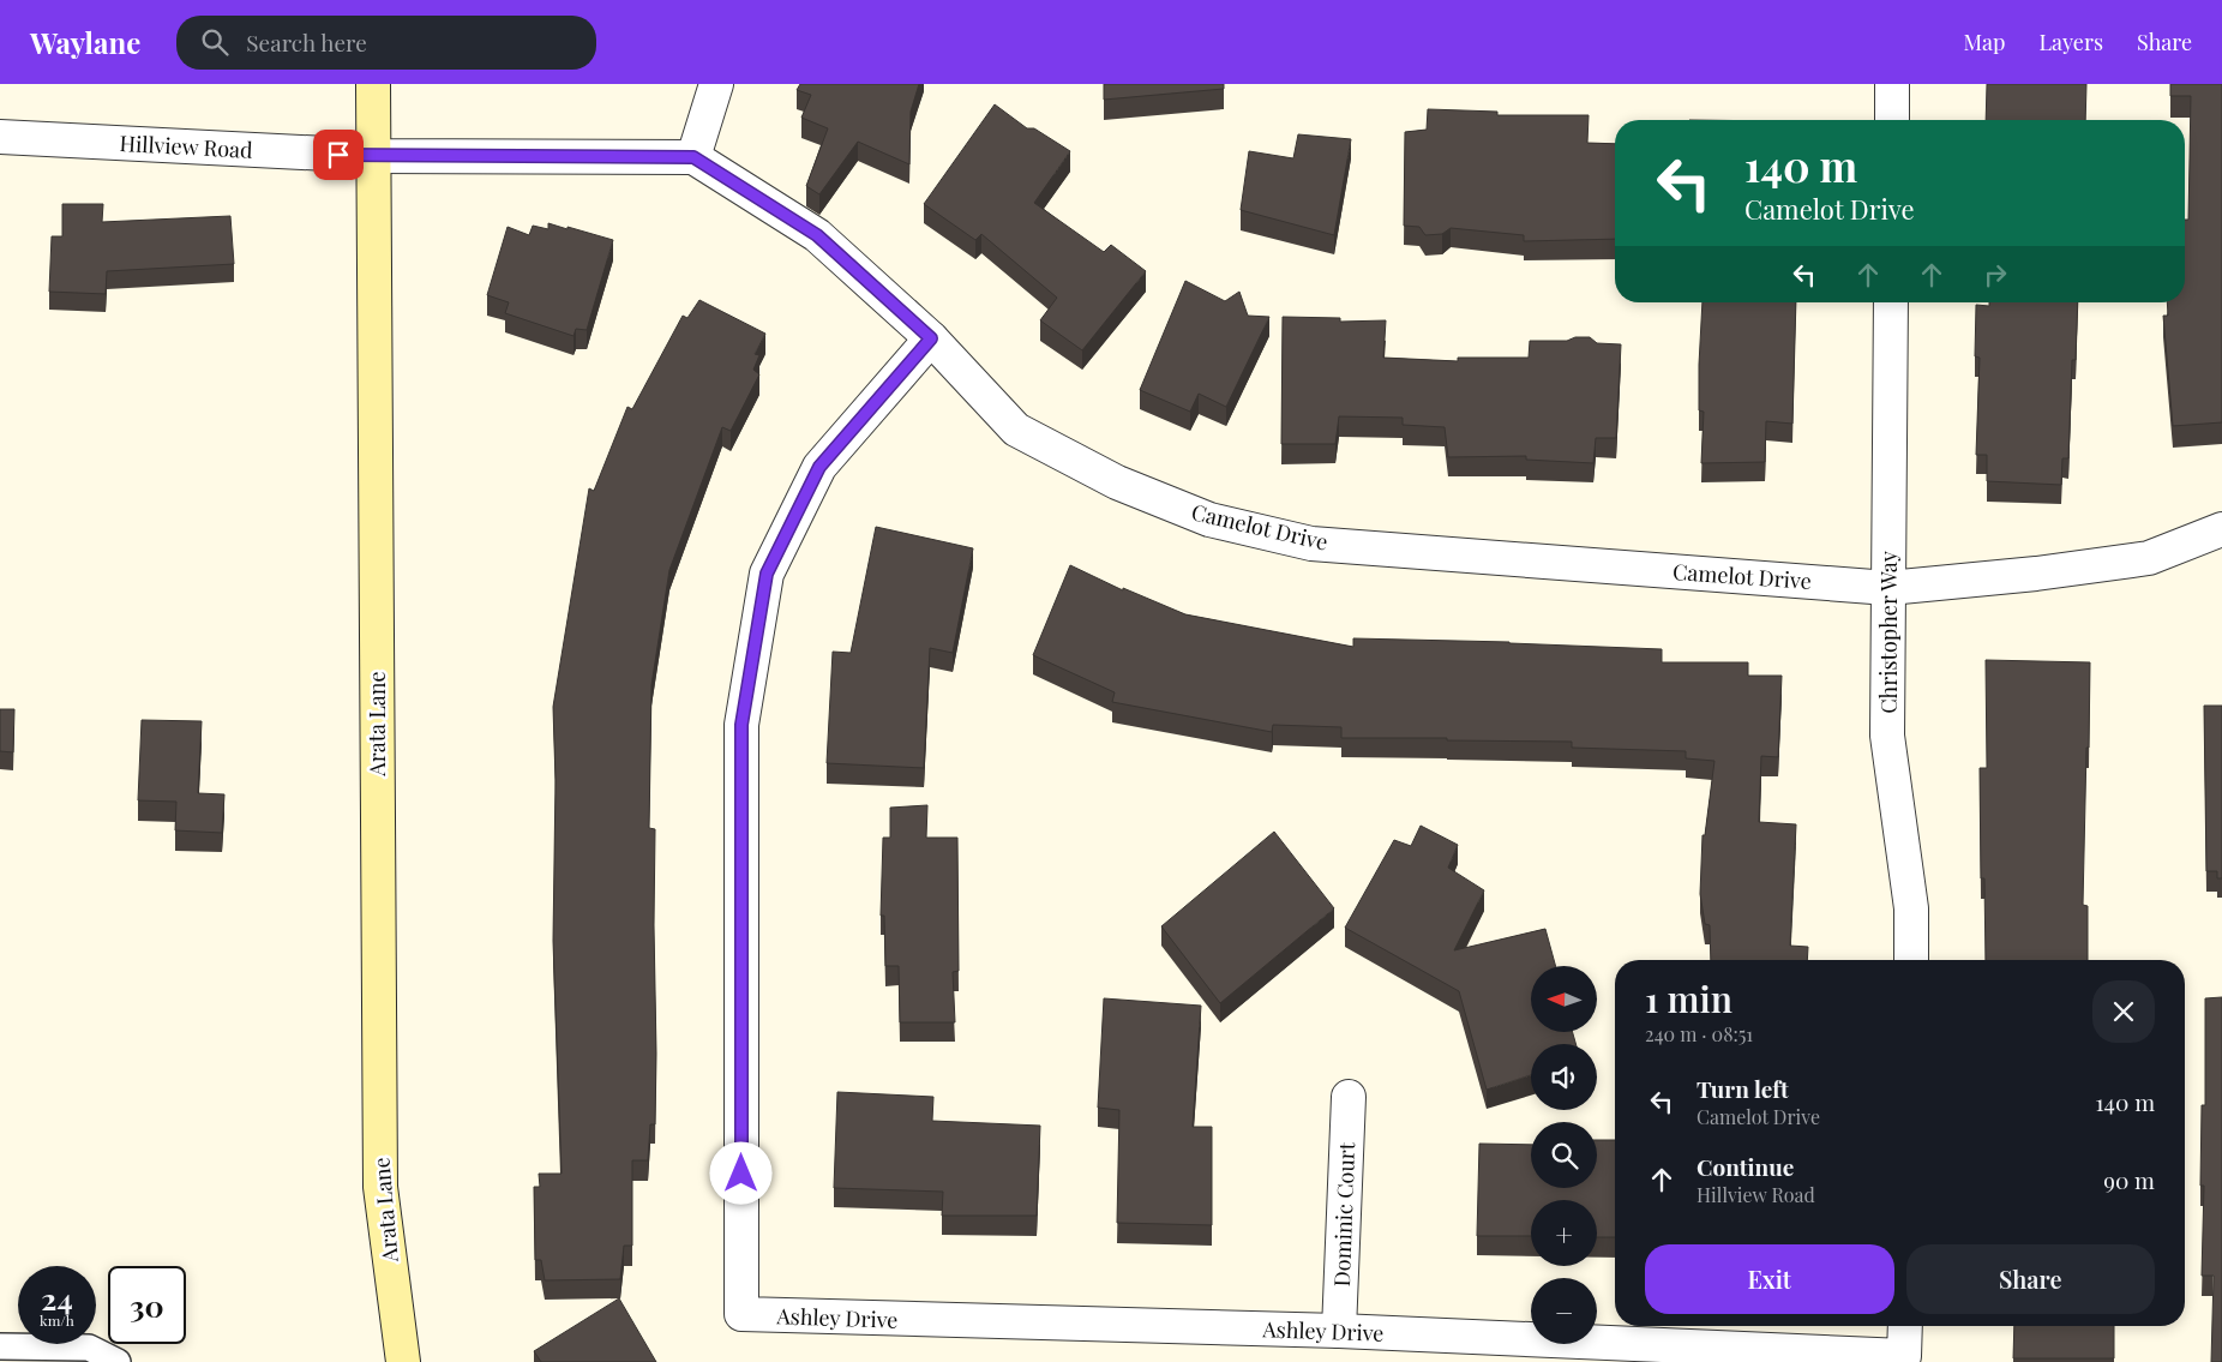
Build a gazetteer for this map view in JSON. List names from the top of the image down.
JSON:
{
  "streets": {
    "street": [
      "Hillview Road",
      "Camelot Drive",
      "Christopher Way",
      "Arata Lane",
      "Dominic Court",
      "Ashley Drive"
    ]
  },
  "crossings": [
    ["Hillview Road", "Arata Lane"],
    ["Camelot Drive", "Christopher Way"],
    ["Camelot Drive", "Ashley Drive"],
    ["Dominic Court", "Ashley Drive"]
  ],
  "north": "left",
  "page": {
    "header": "Waylane",
    "search": "Search here",
    "nav": ["Map", "Layers", "Share"],
    "turn": ["140 m", "Camelot Drive"],
    "heading": ["1 min", "240 m · 08:51"],
    "map_buttons": ["+", "−"],
    "list": [
      {
        "name": "Turn left",
        "note": "Camelot Drive",
        "value": "140 m"
      },
      {
        "name": "Continue",
        "note": "Hillview Road",
        "value": "90 m"
      }
    ],
    "buttons": ["Exit", "Share"],
    "speed": "24 km/h",
    "limit": "30"
  }
}
